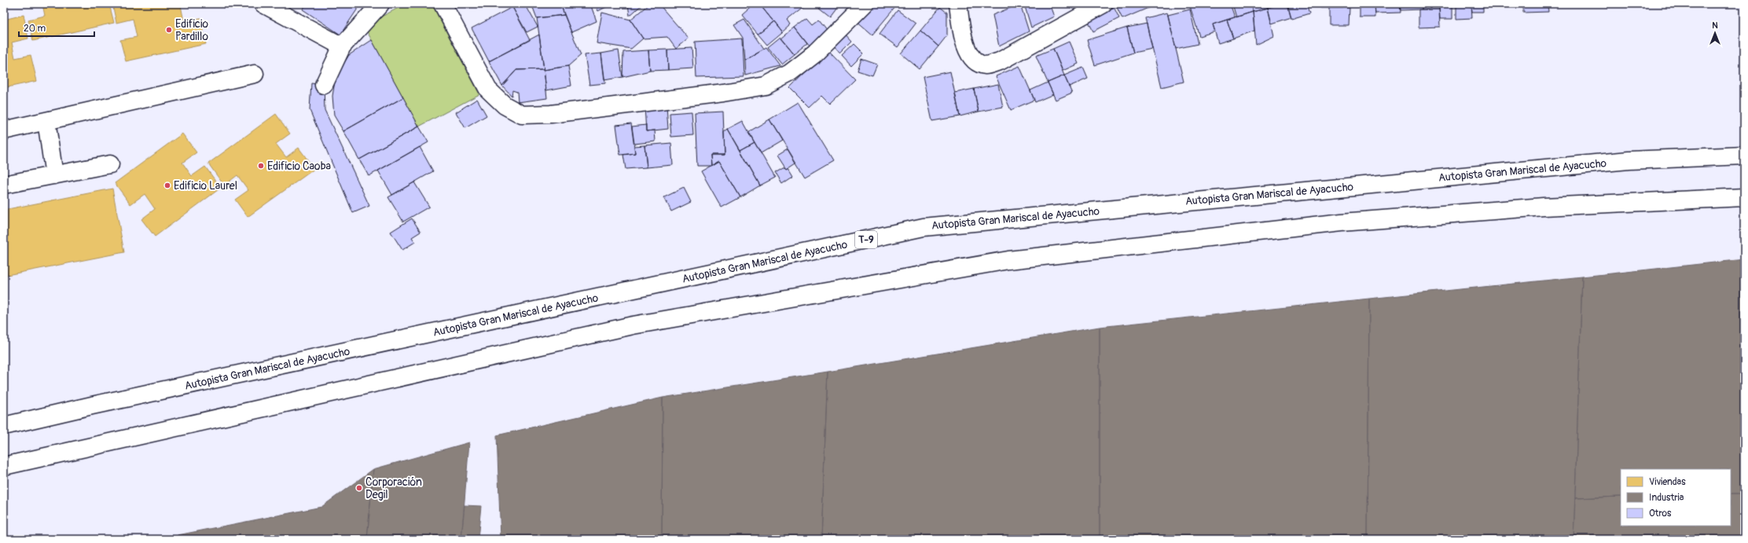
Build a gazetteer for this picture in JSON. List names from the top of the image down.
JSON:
{
  "streets": {
    "main road": ["Autopista Gran Mariscal de Ayacucho", "T-9"]
  },
  "places": [
    "Edificio Pardillo",
    "Edificio Caoba",
    "Edificio Laurel",
    "Corporación Degil"
  ],
  "legend": ["Viviendas", "Industria", "Otros"],
  "scale_bar": "20 m",
  "north": "top"
}
